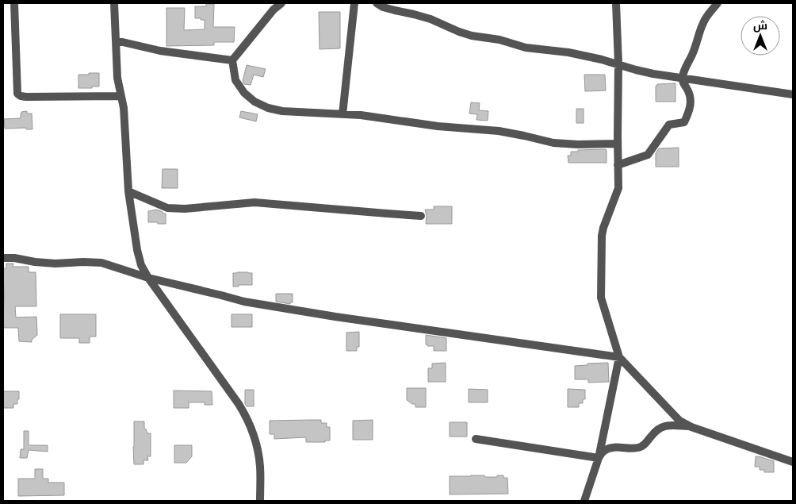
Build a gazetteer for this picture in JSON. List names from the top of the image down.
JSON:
{
  "north": "top"
}
